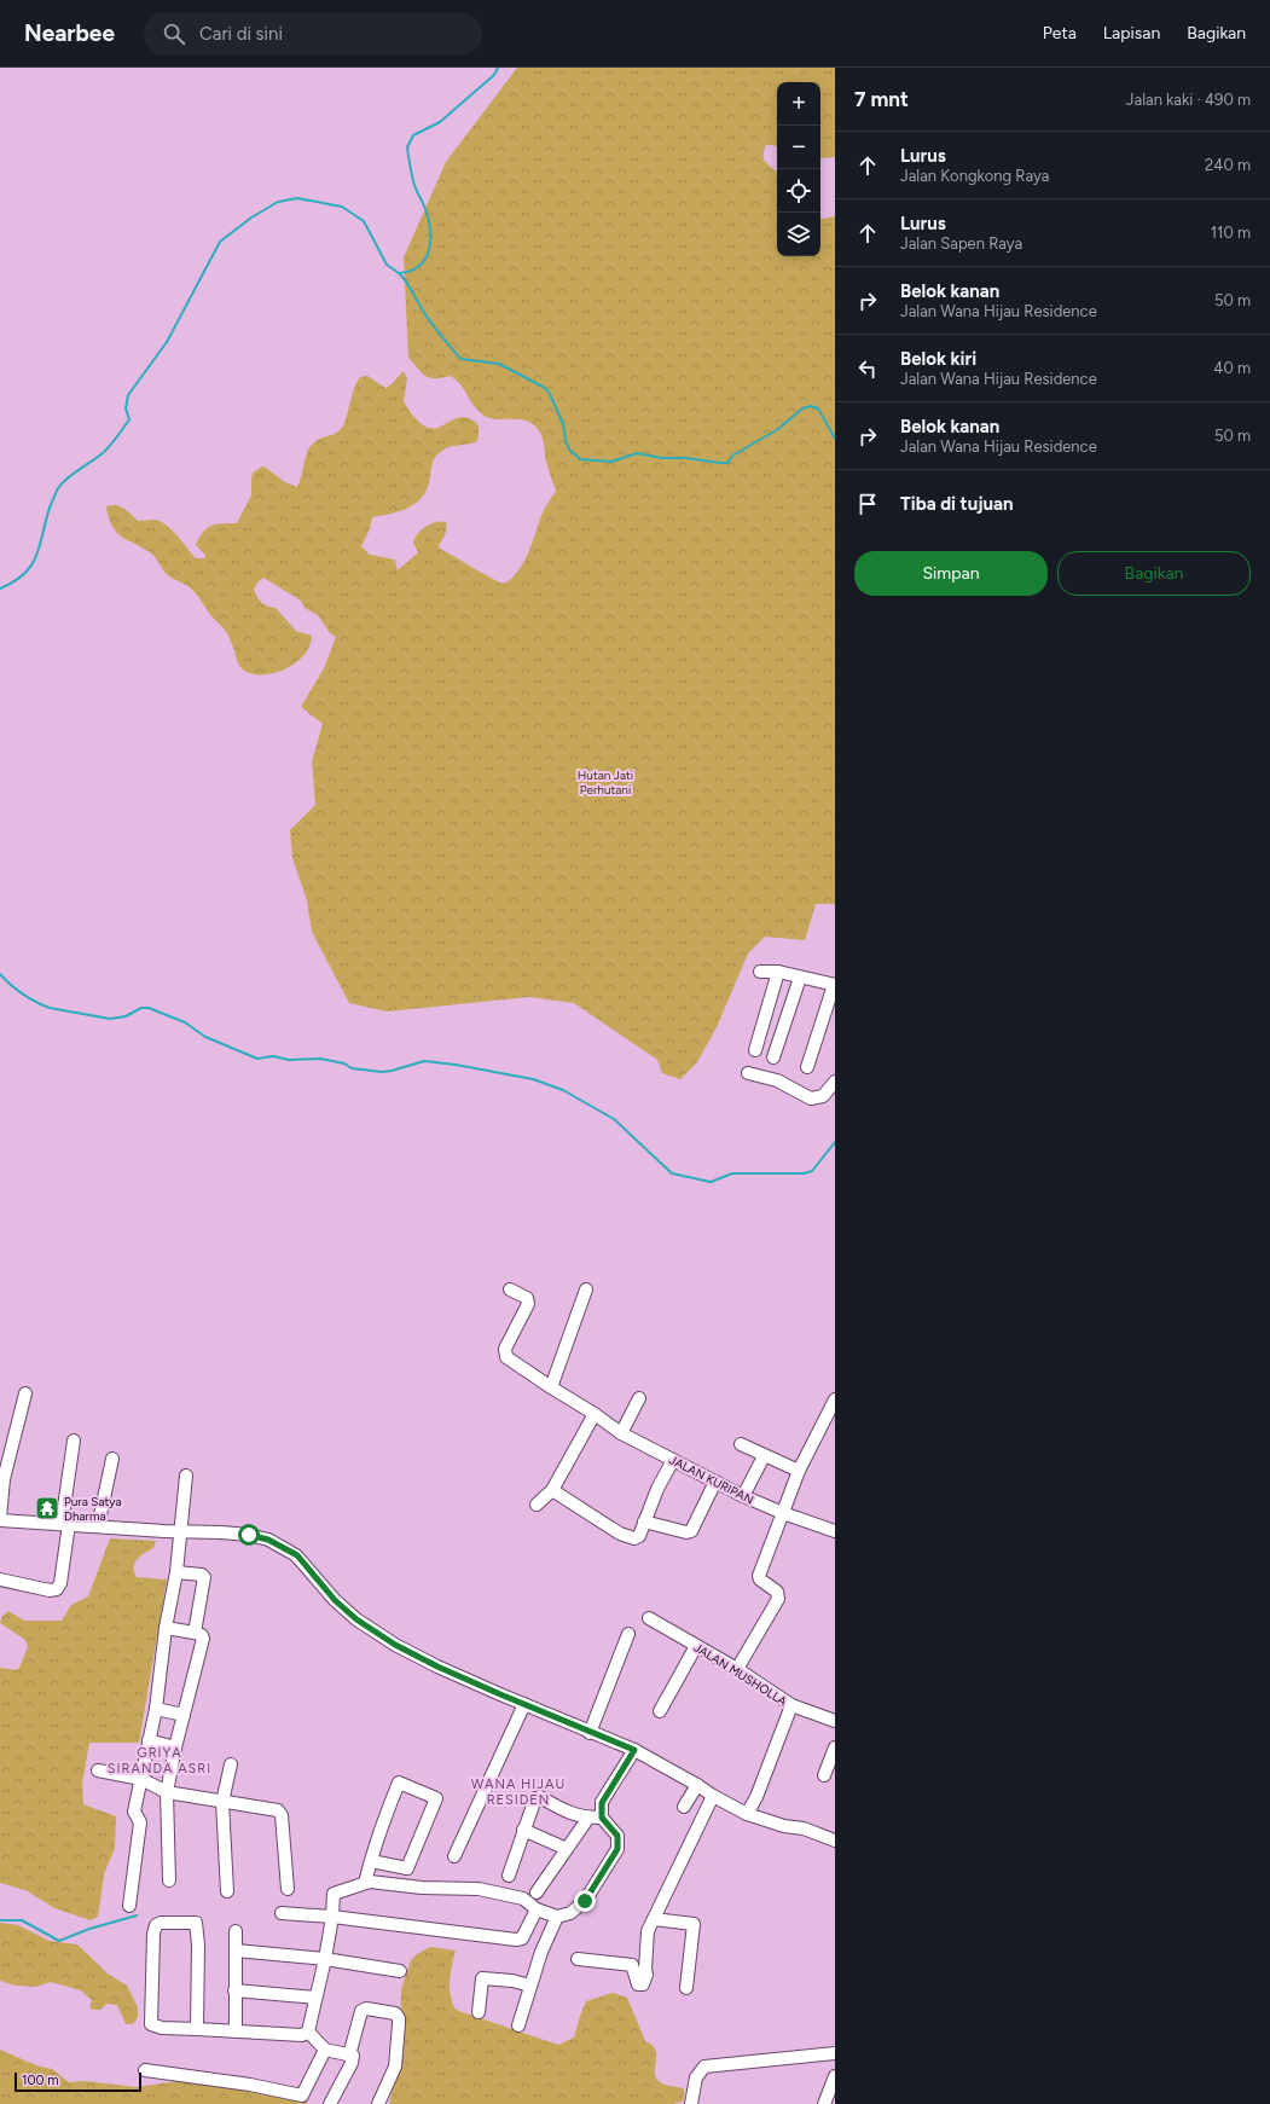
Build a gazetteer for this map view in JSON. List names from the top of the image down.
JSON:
{
  "streets": {
    "street": ["JALAN KURIPAN", "JALAN MUSHOLLA"]
  },
  "districts": ["GRIYA SIRANDA ASRI", "WANA HIJAU RESIDEN"],
  "parks": ["Hutan Jati Perhutani"],
  "places": {
    "temple": ["Pura Satya Dharma"]
  },
  "scale_bar": "100 m",
  "page": {
    "header": "Nearbee",
    "search": "Cari di sini",
    "nav": ["Peta", "Lapisan", "Bagikan"],
    "heading": ["7 mnt", "Jalan kaki · 490 m"],
    "map_buttons": ["+", "−"],
    "list": [
      ["Lurus", "Jalan Kongkong Raya", "240 m"],
      ["Lurus", "Jalan Sapen Raya", "110 m"],
      ["Belok kanan", "Jalan Wana Hijau Residence", "50 m"],
      ["Belok kiri", "Jalan Wana Hijau Residence", "40 m"],
      ["Belok kanan", "Jalan Wana Hijau Residence", "50 m"],
      "Tiba di tujuan"
    ],
    "buttons": ["Simpan", "Bagikan"],
    "scale": "100 m"
  }
}
